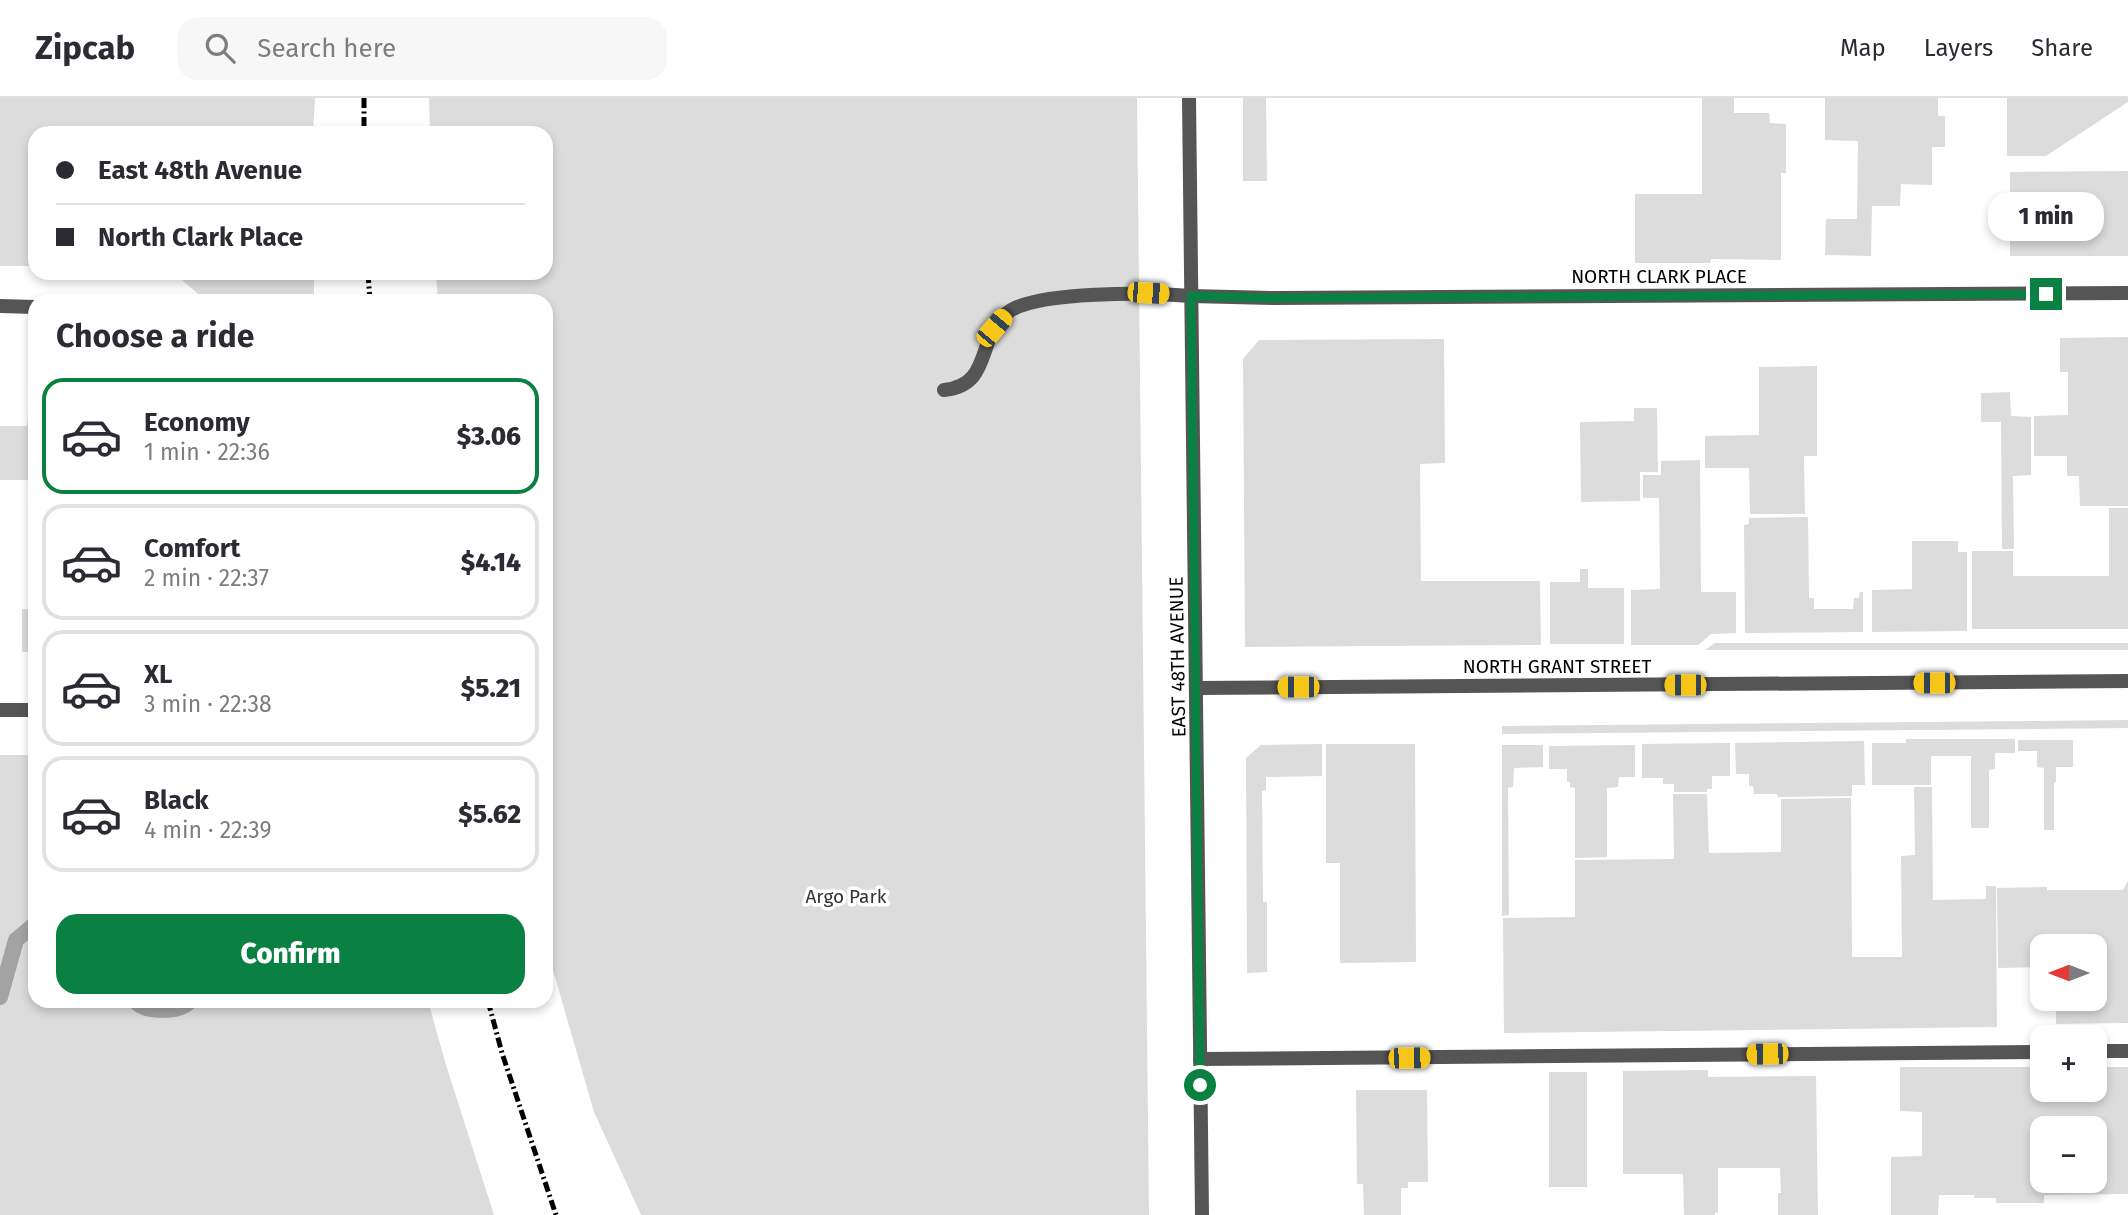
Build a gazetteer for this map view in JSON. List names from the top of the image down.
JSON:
{
  "streets": {
    "street": ["NORTH CLARK PLACE", "EAST 48TH AVENUE", "NORTH GRANT STREET"]
  },
  "crossings": [
    ["NORTH CLARK PLACE", "EAST 48TH AVENUE"],
    ["EAST 48TH AVENUE", "NORTH GRANT STREET"]
  ],
  "parks": ["Argo Park"],
  "north": "left",
  "page": {
    "header": "Zipcab",
    "search": "Search here",
    "nav": ["Map", "Layers", "Share"],
    "banner": ["East 48th Avenue", "North Clark Place"],
    "bubble": "1 min",
    "heading": "Choose a ride",
    "list": [
      {
        "name": "Economy",
        "note": "1 min · 22:36",
        "value": "$3.06"
      },
      {
        "name": "Comfort",
        "note": "2 min · 22:37",
        "value": "$4.14"
      },
      {
        "name": "XL",
        "note": "3 min · 22:38",
        "value": "$5.21"
      },
      {
        "name": "Black",
        "note": "4 min · 22:39",
        "value": "$5.62"
      }
    ],
    "buttons": "Confirm",
    "map_buttons": ["+", "−"]
  }
}
